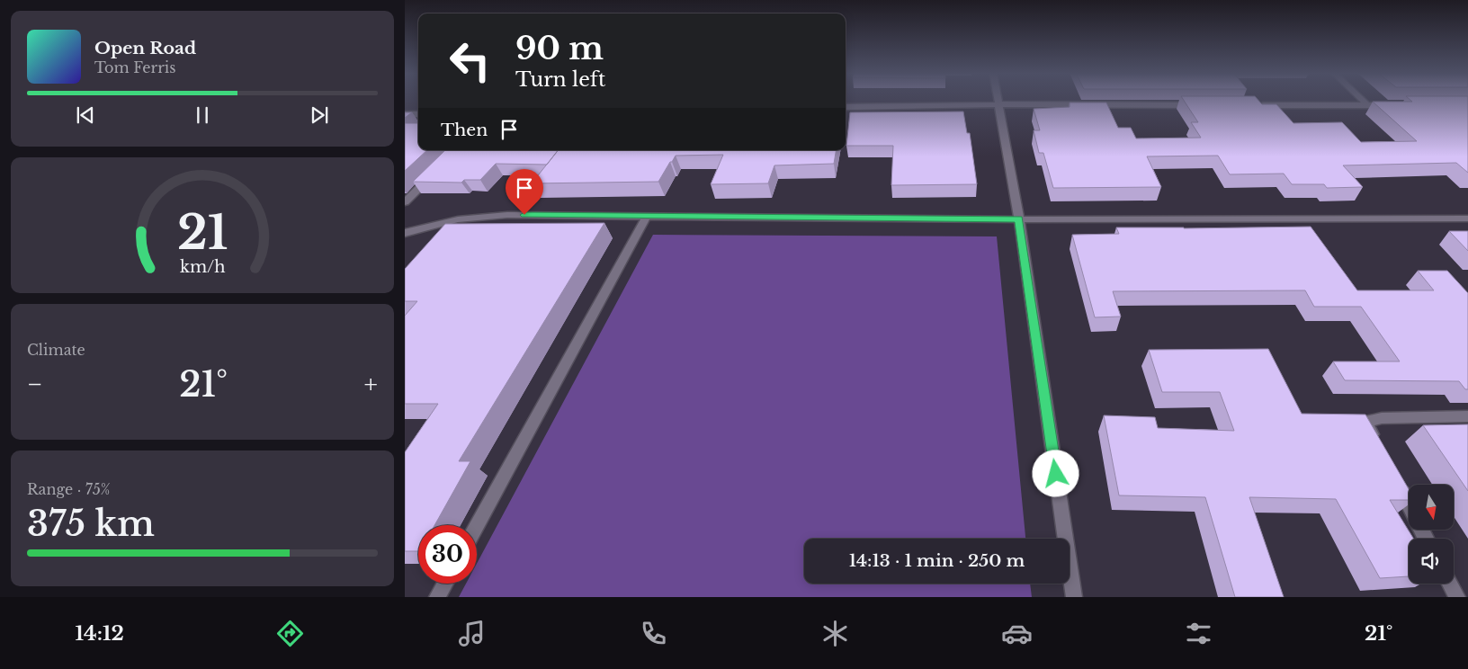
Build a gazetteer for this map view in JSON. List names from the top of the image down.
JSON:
{
  "north": "bottom",
  "page": {
    "turn": ["90 m", "Turn left"],
    "song": ["Open Road", "Tom Ferris"],
    "then": "Then",
    "tile": [
      "Climate",
      ["Range · 75%", "375 km"]
    ],
    "heat": ["−", "21°", "+"],
    "limit": "30",
    "trip": "14:13 · 1 min · 250 m",
    "tabs": ["14:12", "21°"],
    "gauge": ["21", "km/h"]
  }
}
